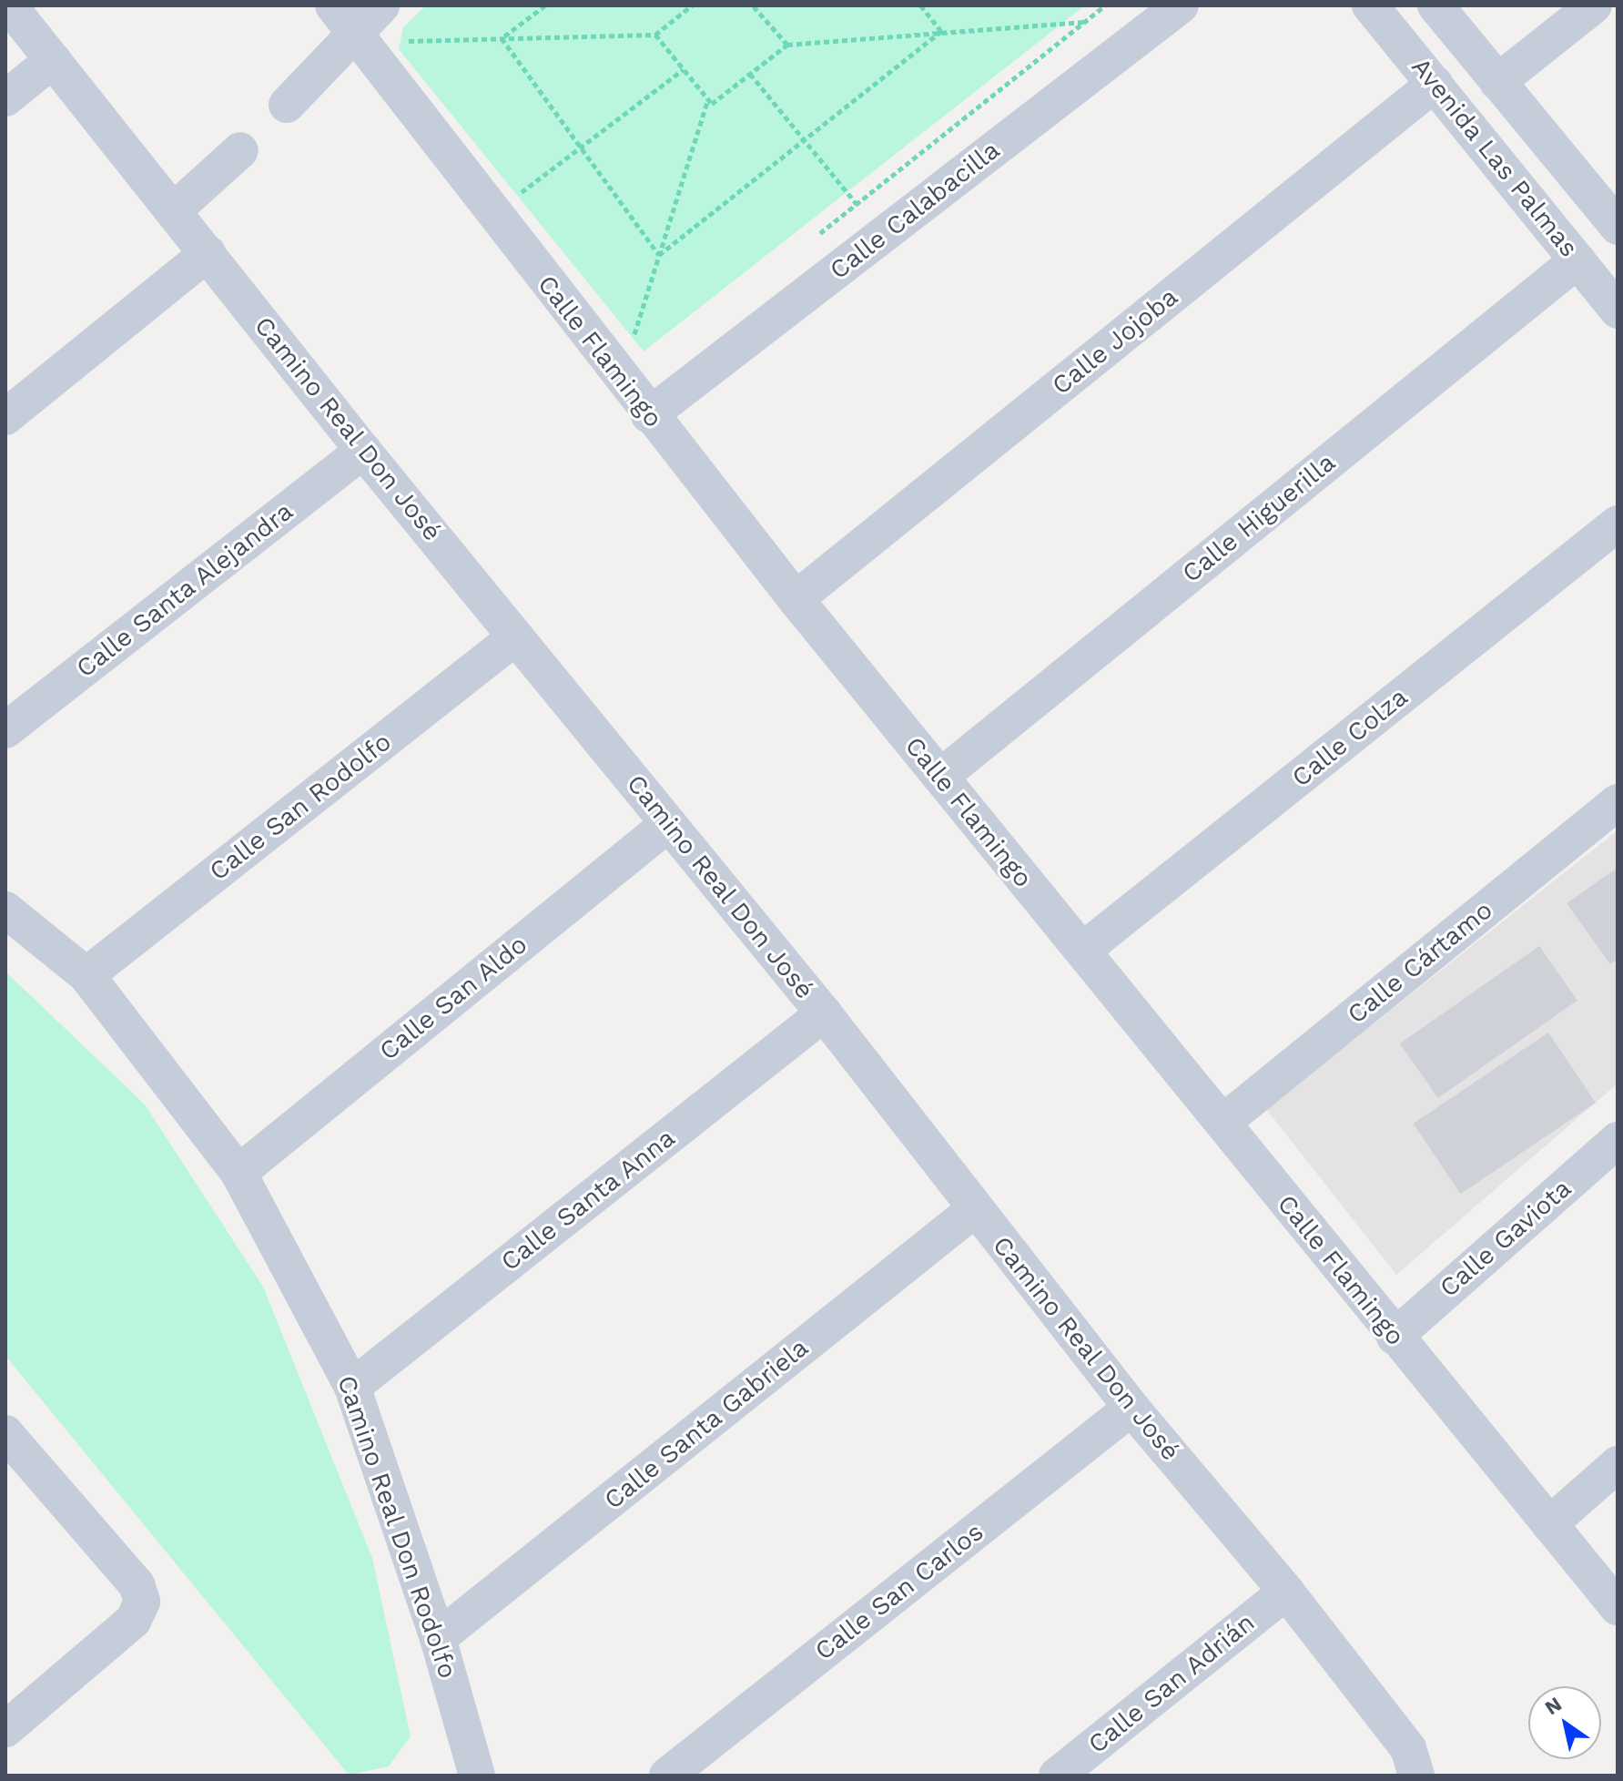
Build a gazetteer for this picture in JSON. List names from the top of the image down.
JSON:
{
  "streets": {
    "street": [
      "Avenida Las Palmas",
      "Calle Calabacilla",
      "Calle Jojoba",
      "Calle Flamingo",
      "Camino Real Don José",
      "Calle Higuerilla",
      "Calle Santa Alejandra",
      "Calle Colza",
      "Calle San Rodolfo",
      "Calle Cártamo",
      "Calle San Aldo",
      "Calle Santa Anna",
      "Calle Gaviota",
      "Calle Santa Gabriela",
      "Camino Real Don Rodolfo",
      "Calle San Carlos",
      "Calle San Adrián"
    ]
  },
  "crossings": [
    ["Avenida Las Palmas", "Calle Jojoba"],
    ["Avenida Las Palmas", "Calle Higuerilla"],
    ["Calle Calabacilla", "Calle Flamingo"],
    ["Calle Jojoba", "Calle Flamingo"],
    ["Calle Flamingo", "Calle Higuerilla"],
    ["Calle Flamingo", "Calle Colza"],
    ["Calle Flamingo", "Calle Cártamo"],
    ["Calle Flamingo", "Calle Gaviota"],
    ["Camino Real Don José", "Calle Santa Alejandra"],
    ["Camino Real Don José", "Calle San Rodolfo"],
    ["Camino Real Don José", "Calle San Aldo"],
    ["Camino Real Don José", "Calle Santa Anna"],
    ["Camino Real Don José", "Calle Santa Gabriela"],
    ["Camino Real Don José", "Calle San Carlos"],
    ["Camino Real Don José", "Calle San Adrián"],
    ["Calle San Rodolfo", "Camino Real Don Rodolfo"],
    ["Calle San Aldo", "Camino Real Don Rodolfo"],
    ["Calle Santa Anna", "Camino Real Don Rodolfo"],
    ["Calle Santa Gabriela", "Camino Real Don Rodolfo"]
  ],
  "north": "top left"
}
